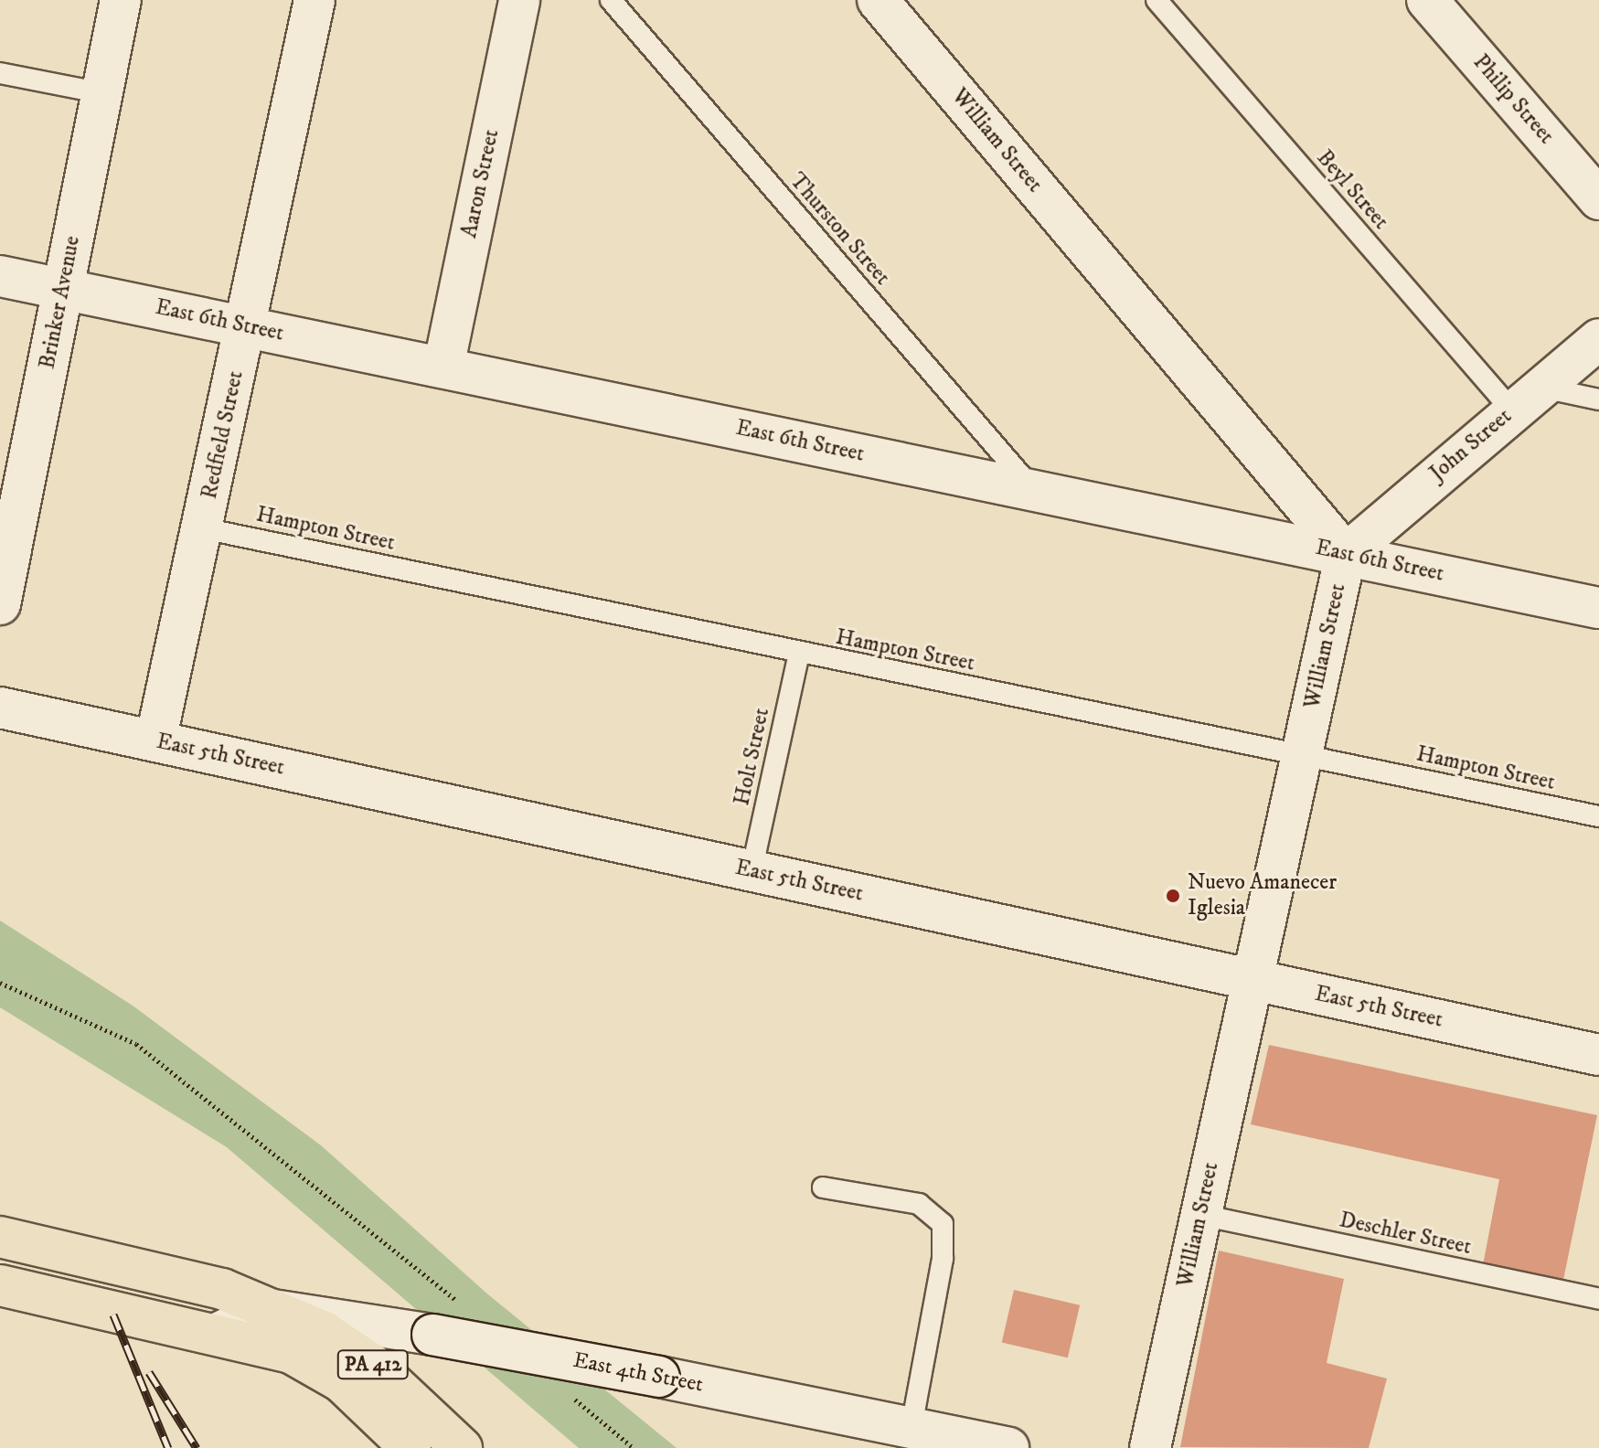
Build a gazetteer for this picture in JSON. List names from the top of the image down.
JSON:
{
  "streets": {
    "highway": ["PA 412", "East 4th Street"],
    "street": [
      "Philip Street",
      "William Street",
      "Aaron Street",
      "Brinker Avenue",
      "East 6th Street",
      "Redfield Street",
      "John Street",
      "East 5th Street"
    ],
    "lane": [
      "Beyl Street",
      "Thurston Street",
      "Hampton Street",
      "Holt Street",
      "Deschler Street"
    ]
  },
  "crossings": [
    ["William Street", "East 6th Street"],
    ["William Street", "John Street"],
    ["William Street", "Hampton Street"],
    ["William Street", "East 5th Street"],
    ["William Street", "Deschler Street"],
    ["Aaron Street", "East 6th Street"],
    ["Beyl Street", "John Street"],
    ["Thurston Street", "East 6th Street"],
    ["Brinker Avenue", "East 6th Street"],
    ["East 6th Street", "Redfield Street"],
    ["East 6th Street", "John Street"],
    ["Redfield Street", "Hampton Street"],
    ["Redfield Street", "East 5th Street"],
    ["Hampton Street", "Holt Street"],
    ["East 5th Street", "Holt Street"],
    ["PA 412", "East 4th Street"]
  ],
  "places": ["Nuevo Amanecer Iglesia"]
}
